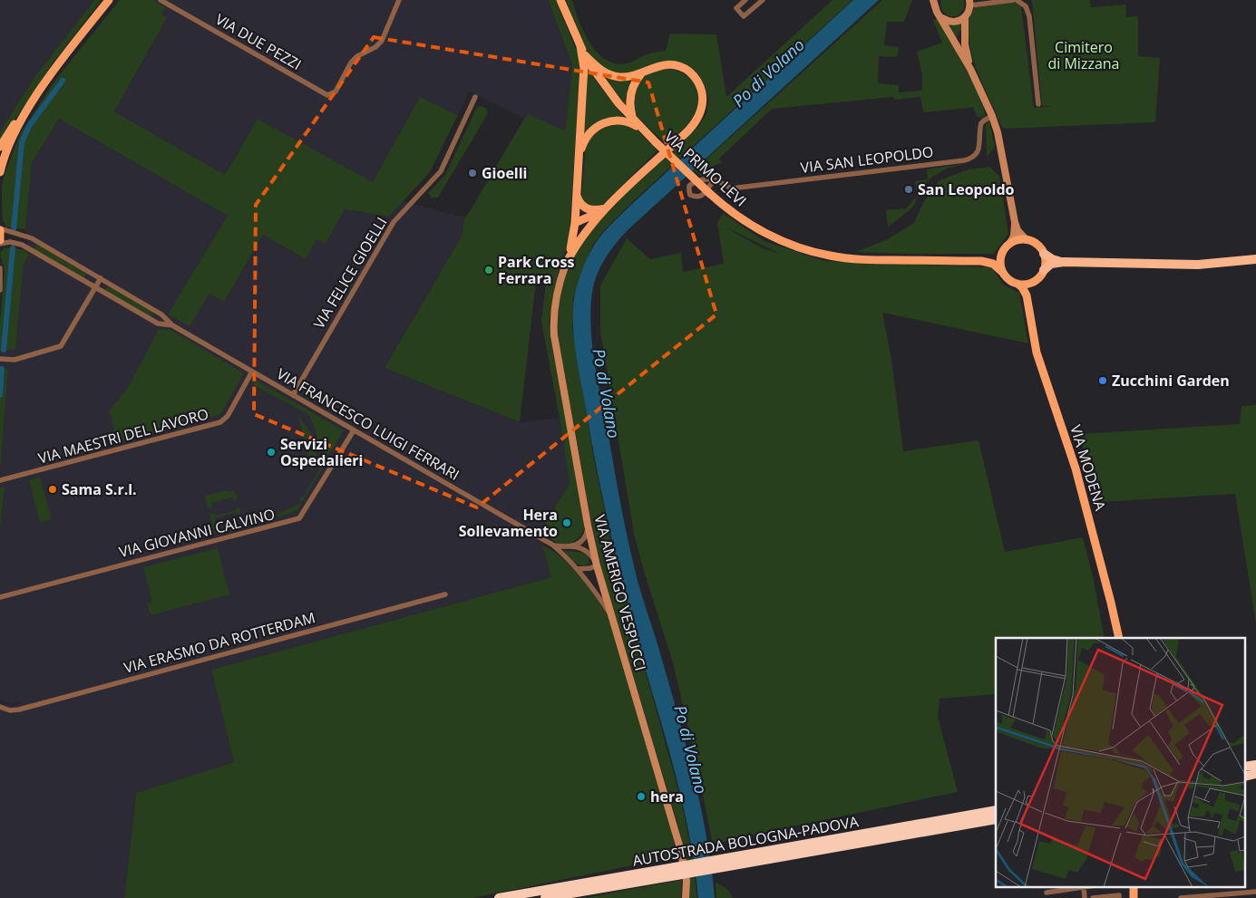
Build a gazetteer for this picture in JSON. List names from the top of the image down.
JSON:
{
  "streets": {
    "highway": ["AUTOSTRADA BOLOGNA-PADOVA"],
    "main road": ["VIA PRIMO LEVI", "VIA MODENA", "VIA AMERIGO VESPUCCI"],
    "street": [
      "VIA DUE PEZZI",
      "VIA SAN LEOPOLDO",
      "VIA FELICE GIOELLI",
      "VIA FRANCESCO LUIGI FERRARI",
      "VIA MAESTRI DEL LAVORO",
      "VIA GIOVANNI CALVINO",
      "VIA ERASMO DA ROTTERDAM"
    ]
  },
  "crossings": [
    ["VIA FELICE GIOELLI", "VIA FRANCESCO LUIGI FERRARI"],
    ["VIA FRANCESCO LUIGI FERRARI", "VIA MAESTRI DEL LAVORO"],
    ["VIA FRANCESCO LUIGI FERRARI", "VIA GIOVANNI CALVINO"],
    ["VIA FRANCESCO LUIGI FERRARI", "VIA AMERIGO VESPUCCI"]
  ],
  "water": ["Po di Volano"],
  "parks": ["Cimitero di Mizzana"],
  "places": [
    "Gioelli",
    "San Leopoldo",
    "Park Cross Ferrara",
    "Zucchini Garden",
    "Servizi Ospedalieri",
    "Sama S.r.l.",
    "Hera Sollevamento",
    "hera"
  ]
}
